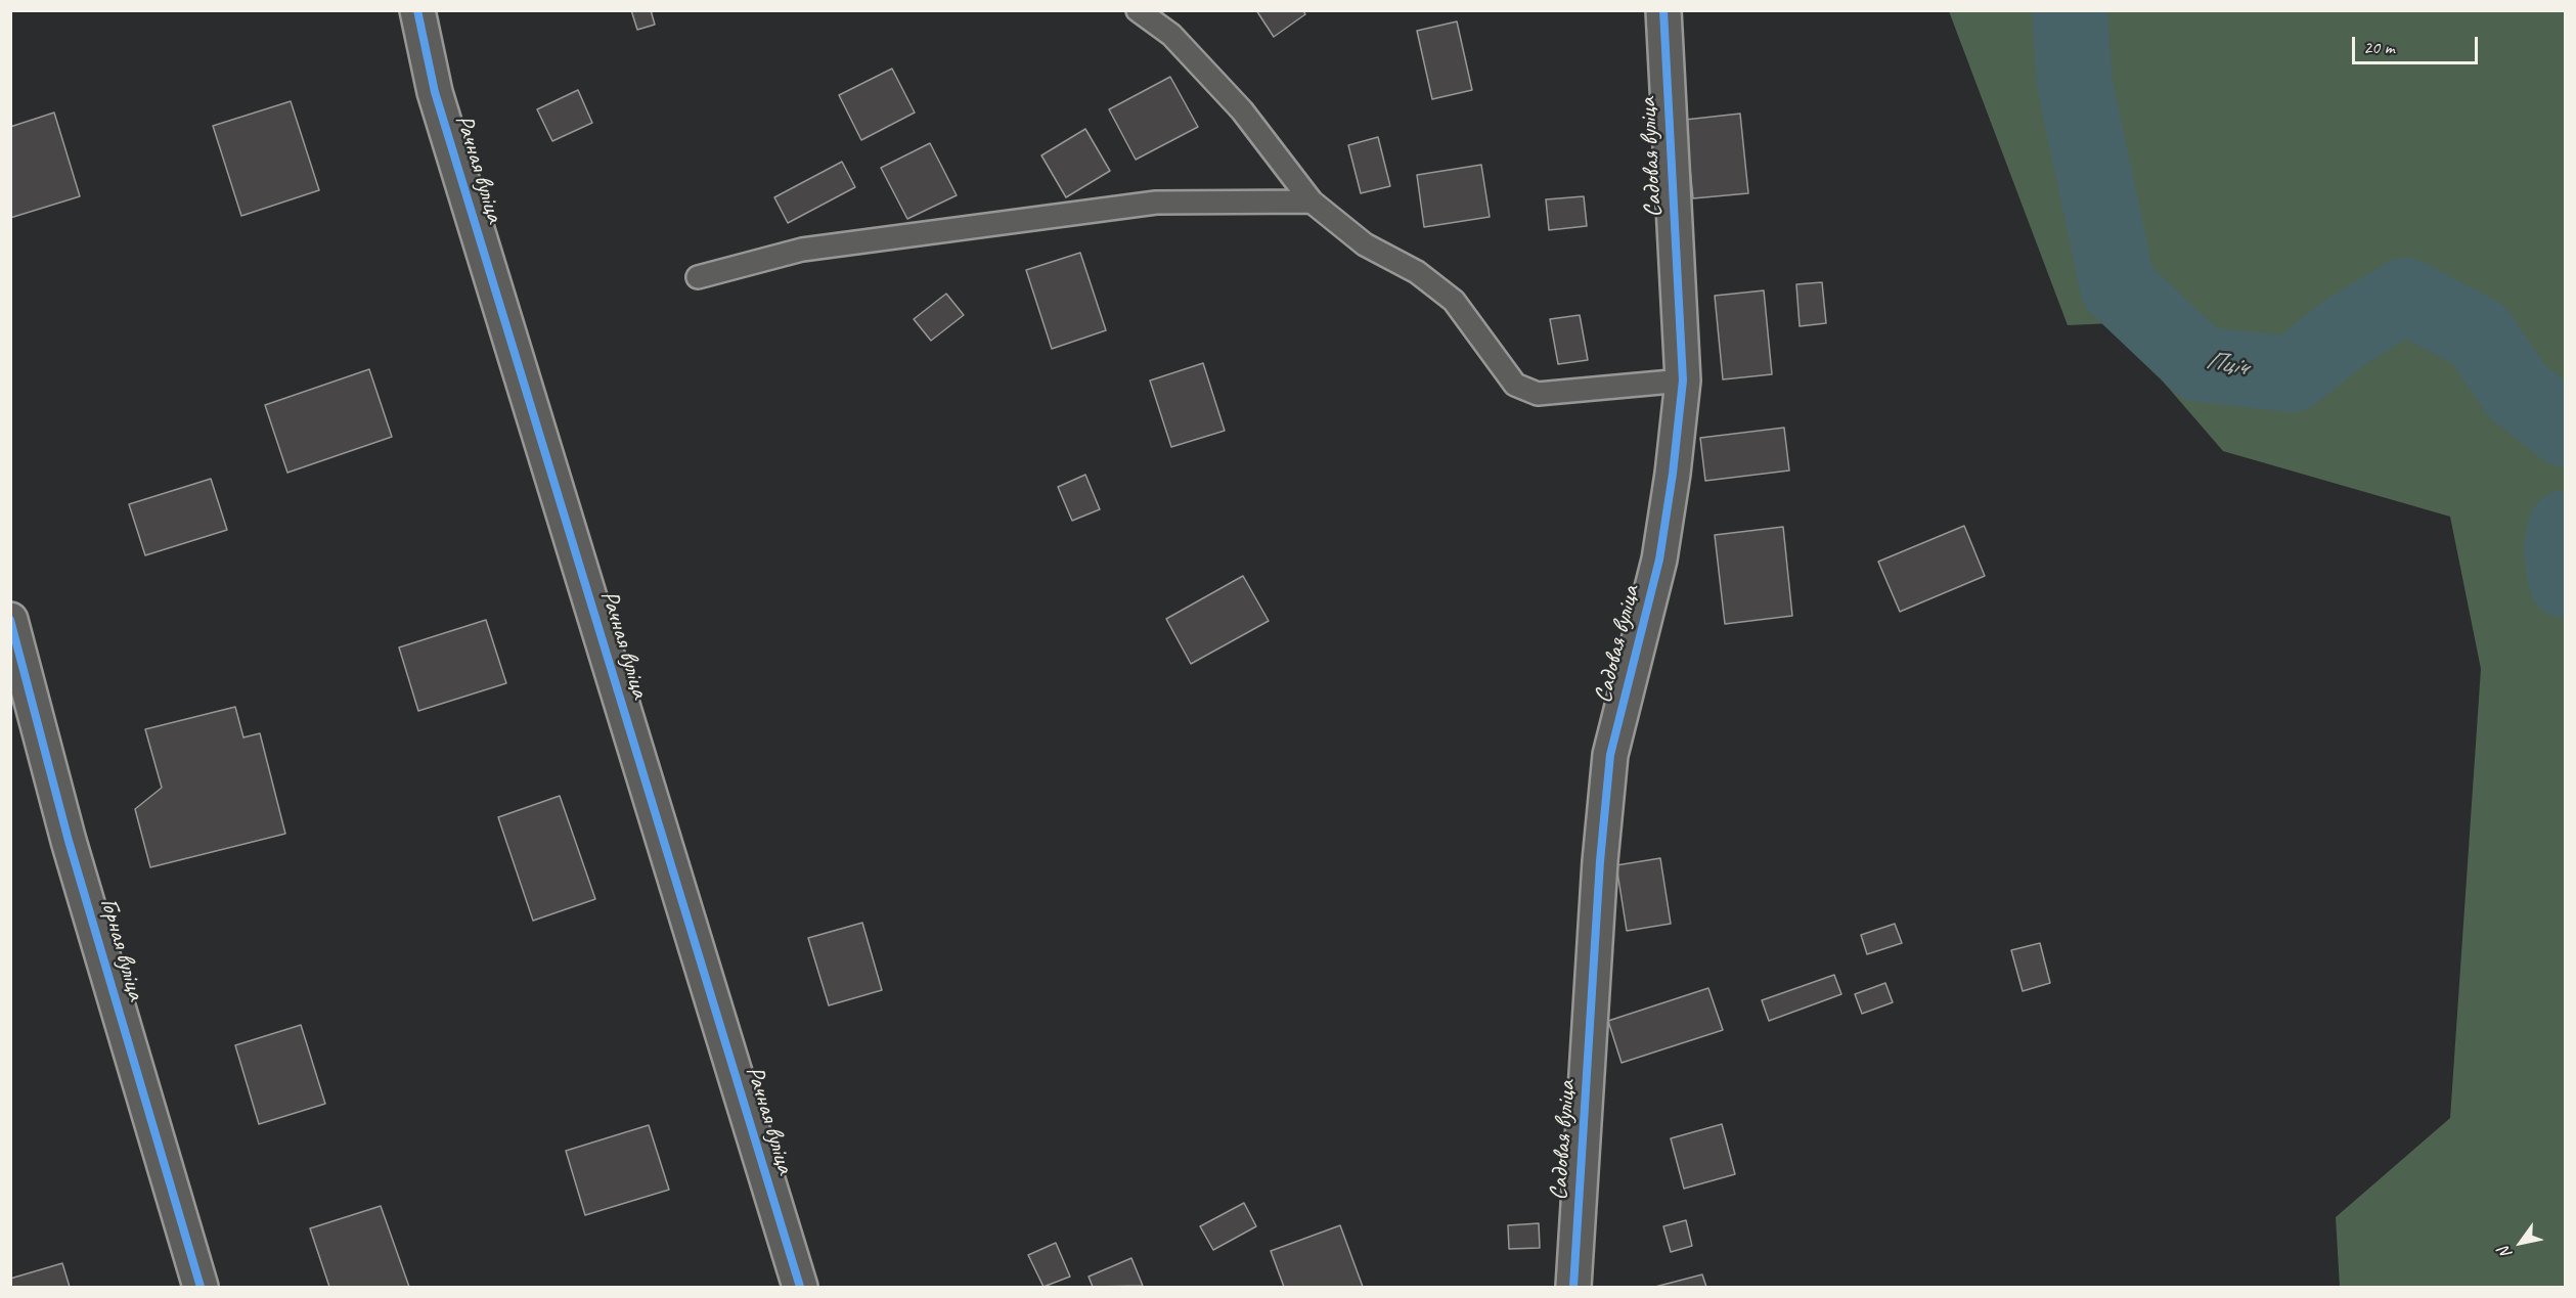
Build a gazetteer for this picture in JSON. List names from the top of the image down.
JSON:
{
  "streets": {
    "street": ["Садовая вуліца", "Рачная вуліца", "Горная вуліца"]
  },
  "water": ["Пціч"],
  "scale_bar": "20 m",
  "north": "bottom left"
}
